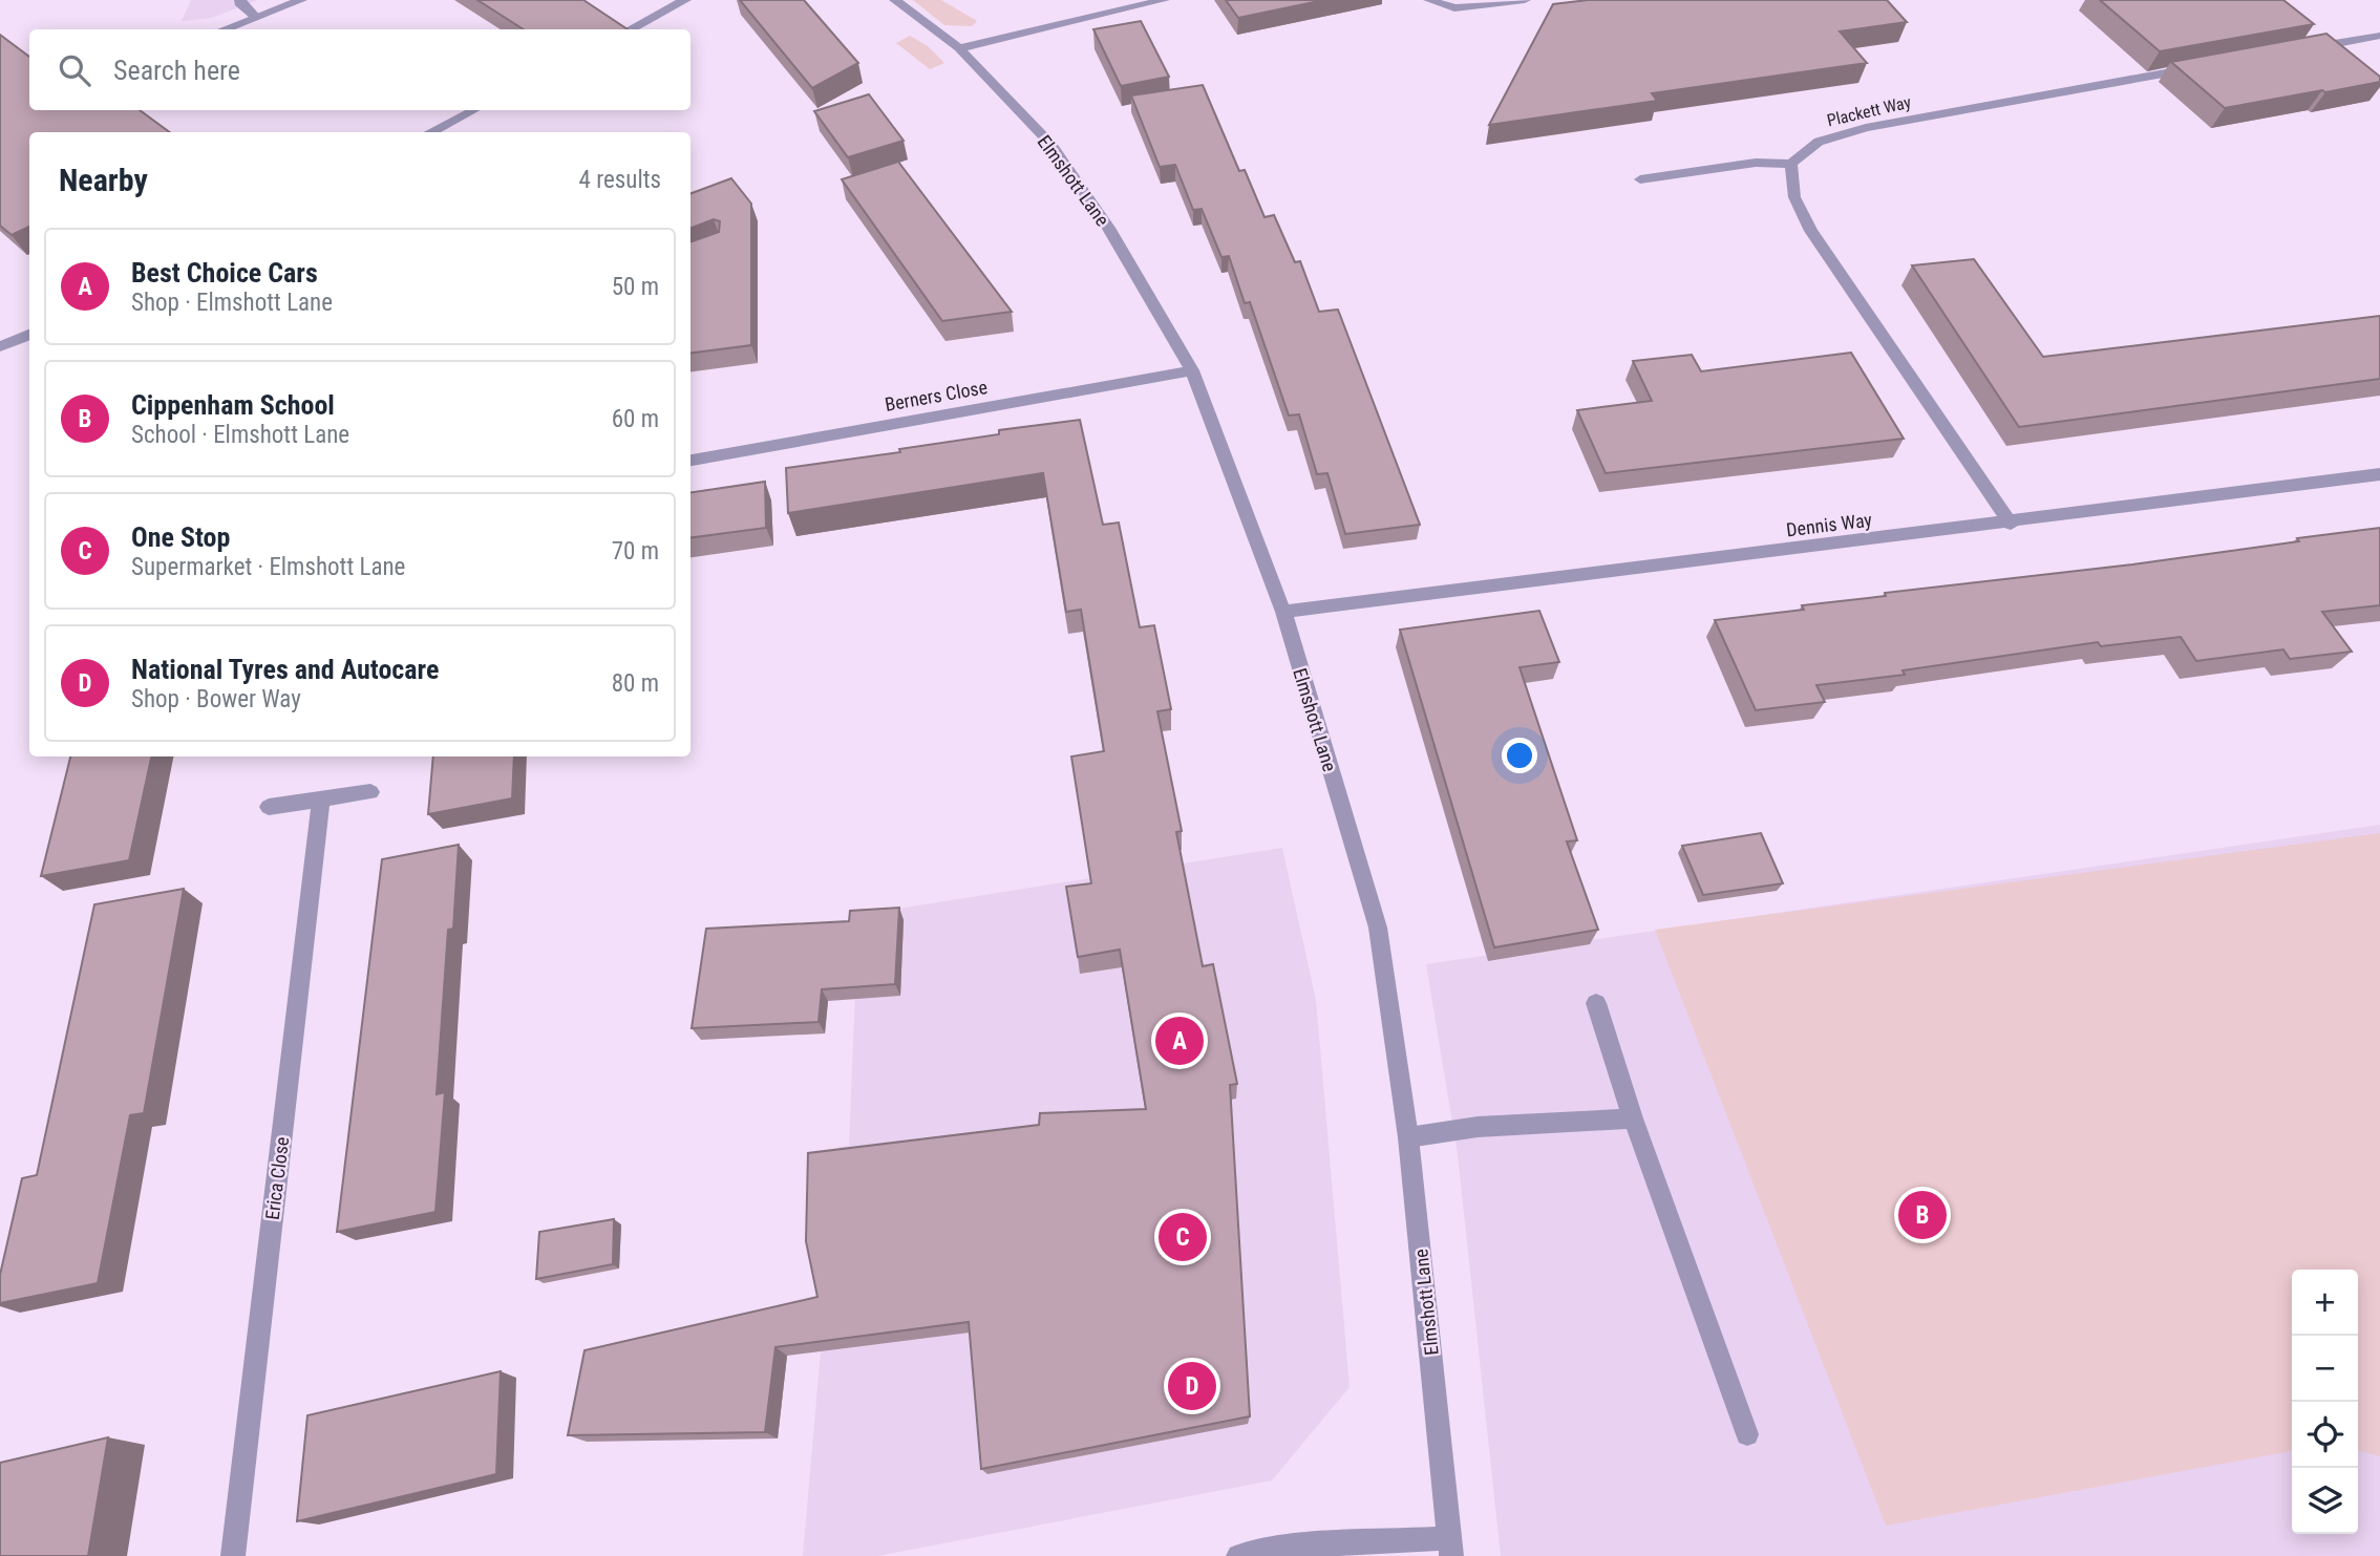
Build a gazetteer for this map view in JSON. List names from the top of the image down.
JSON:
{
  "streets": {
    "street": [
      "Plackett Way",
      "Elmshott Lane",
      "Berners Close",
      "Dennis Way",
      "Erica Close"
    ]
  },
  "crossings": [
    ["Elmshott Lane", "Berners Close"],
    ["Elmshott Lane", "Dennis Way"]
  ],
  "page": {
    "search": "Search here",
    "heading": ["Nearby", "4 results"],
    "list": [
      {
        "mark": "A",
        "name": "Best Choice Cars",
        "note": "Shop · Elmshott Lane",
        "value": "50 m"
      },
      {
        "mark": "B",
        "name": "Cippenham School",
        "note": "School · Elmshott Lane",
        "value": "60 m"
      },
      {
        "mark": "C",
        "name": "One Stop",
        "note": "Supermarket · Elmshott Lane",
        "value": "70 m"
      },
      {
        "mark": "D",
        "name": "National Tyres and Autocare",
        "note": "Shop · Bower Way",
        "value": "80 m"
      }
    ],
    "pins": [
      "A",
      "B",
      "C",
      "D"
    ],
    "map_buttons": ["+", "−"]
  }
}
